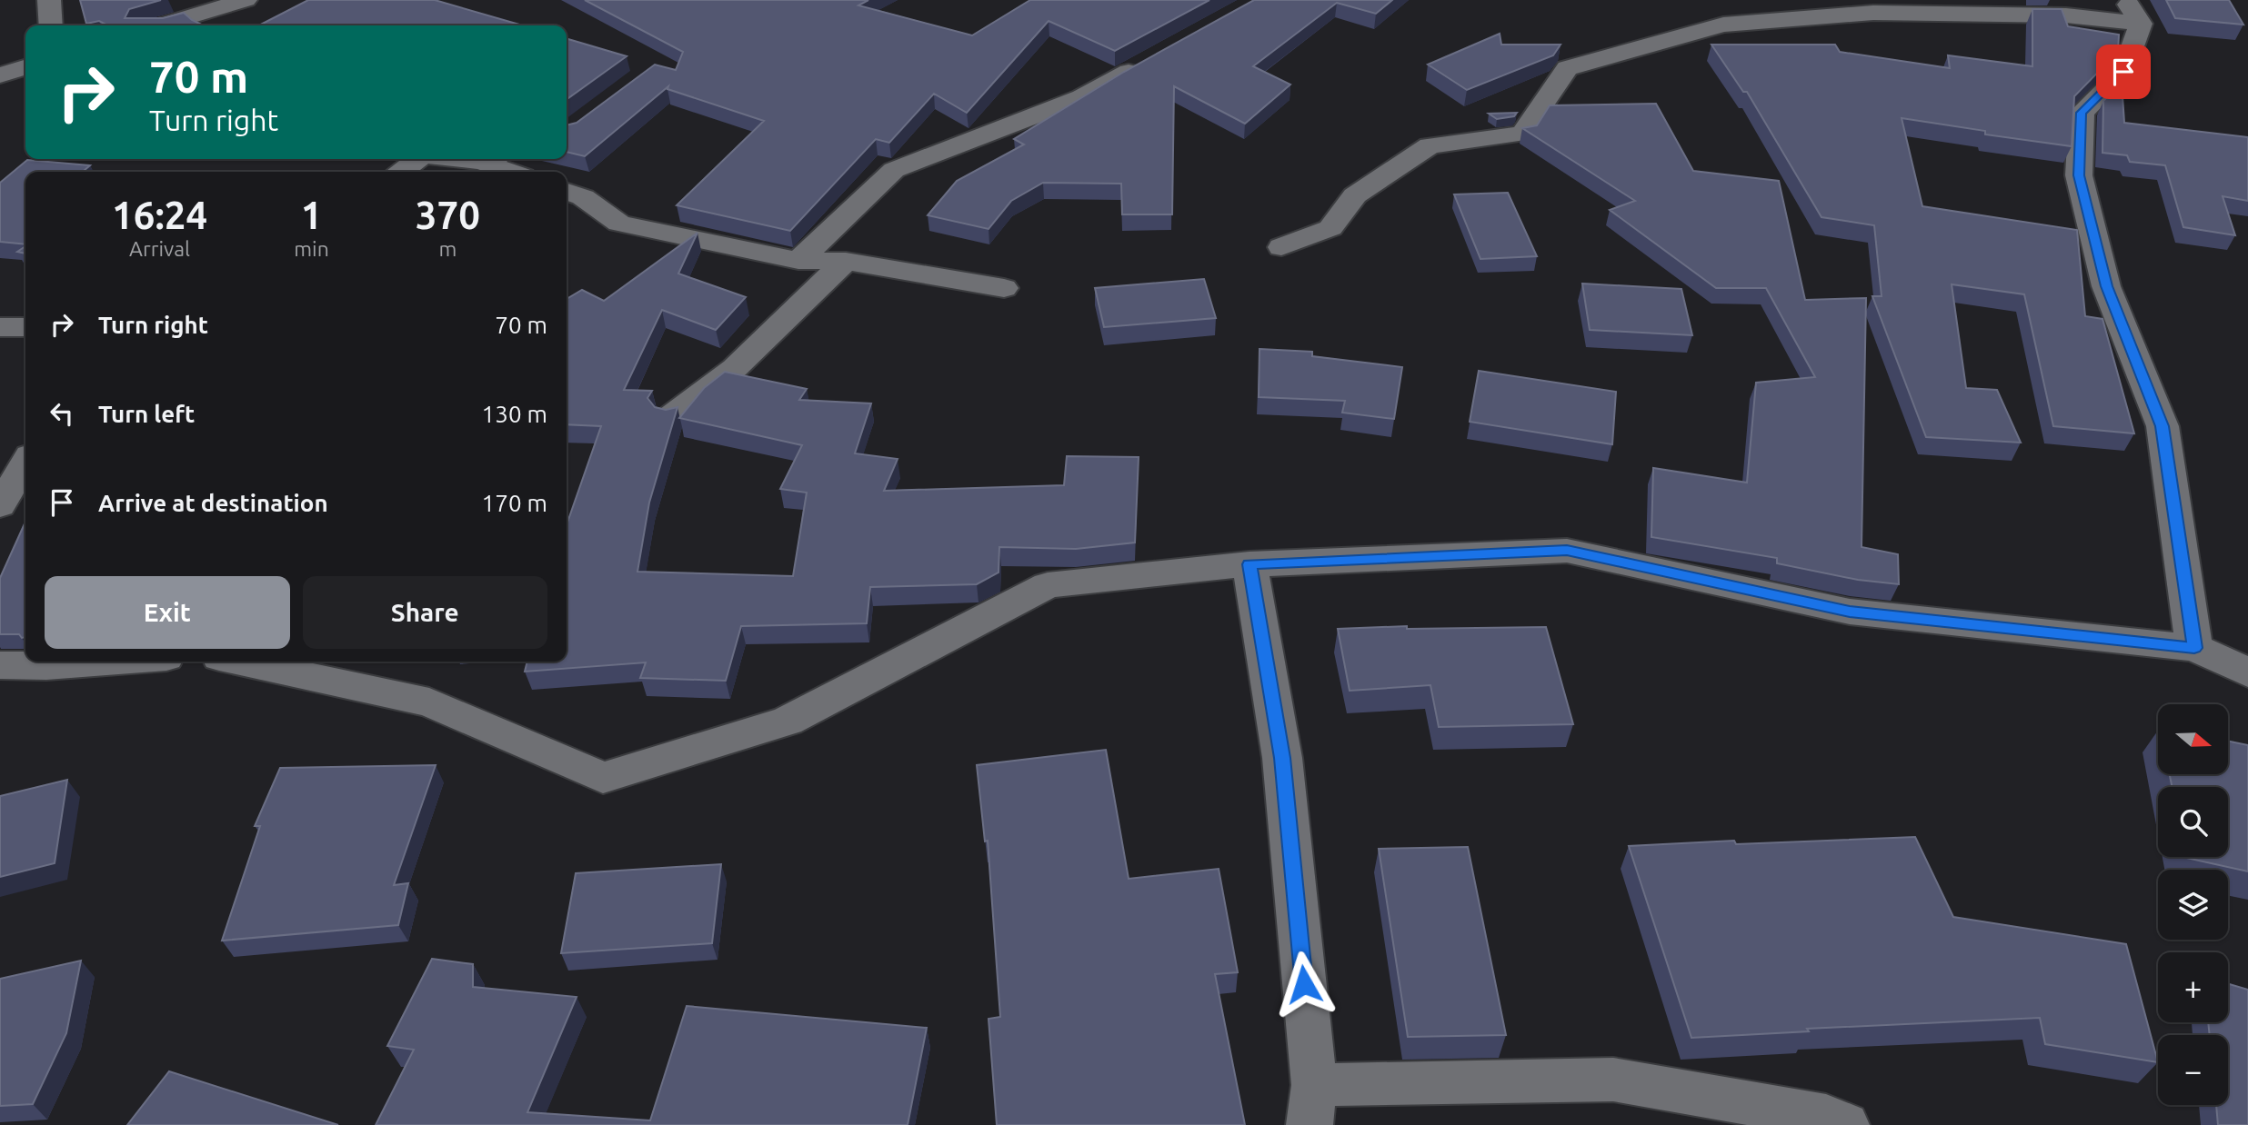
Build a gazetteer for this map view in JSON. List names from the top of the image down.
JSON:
{
  "north": "right",
  "page": {
    "turn": ["70 m", "Turn right"],
    "eta": [
      "16:24",
      "Arrival",
      "1",
      "min",
      "370",
      "m"
    ],
    "list": [
      {
        "name": "Turn right",
        "value": "70 m"
      },
      {
        "name": "Turn left",
        "value": "130 m"
      },
      {
        "name": "Arrive at destination",
        "value": "170 m"
      }
    ],
    "buttons": ["Exit", "Share"],
    "map_buttons": ["+", "−"]
  }
}
